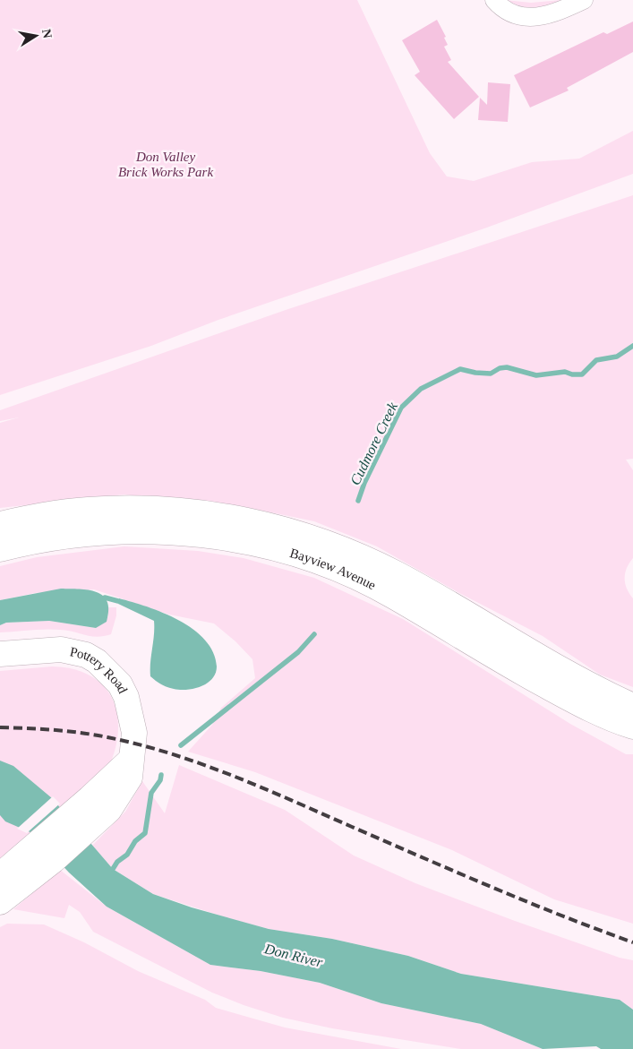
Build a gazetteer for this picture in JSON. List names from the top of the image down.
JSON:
{
  "streets": {
    "main road": ["Bayview Avenue", "Pottery Road"]
  },
  "water": ["Cudmore Creek", "Don River"],
  "parks": ["Don Valley Brick Works Park"],
  "north": "right"
}
